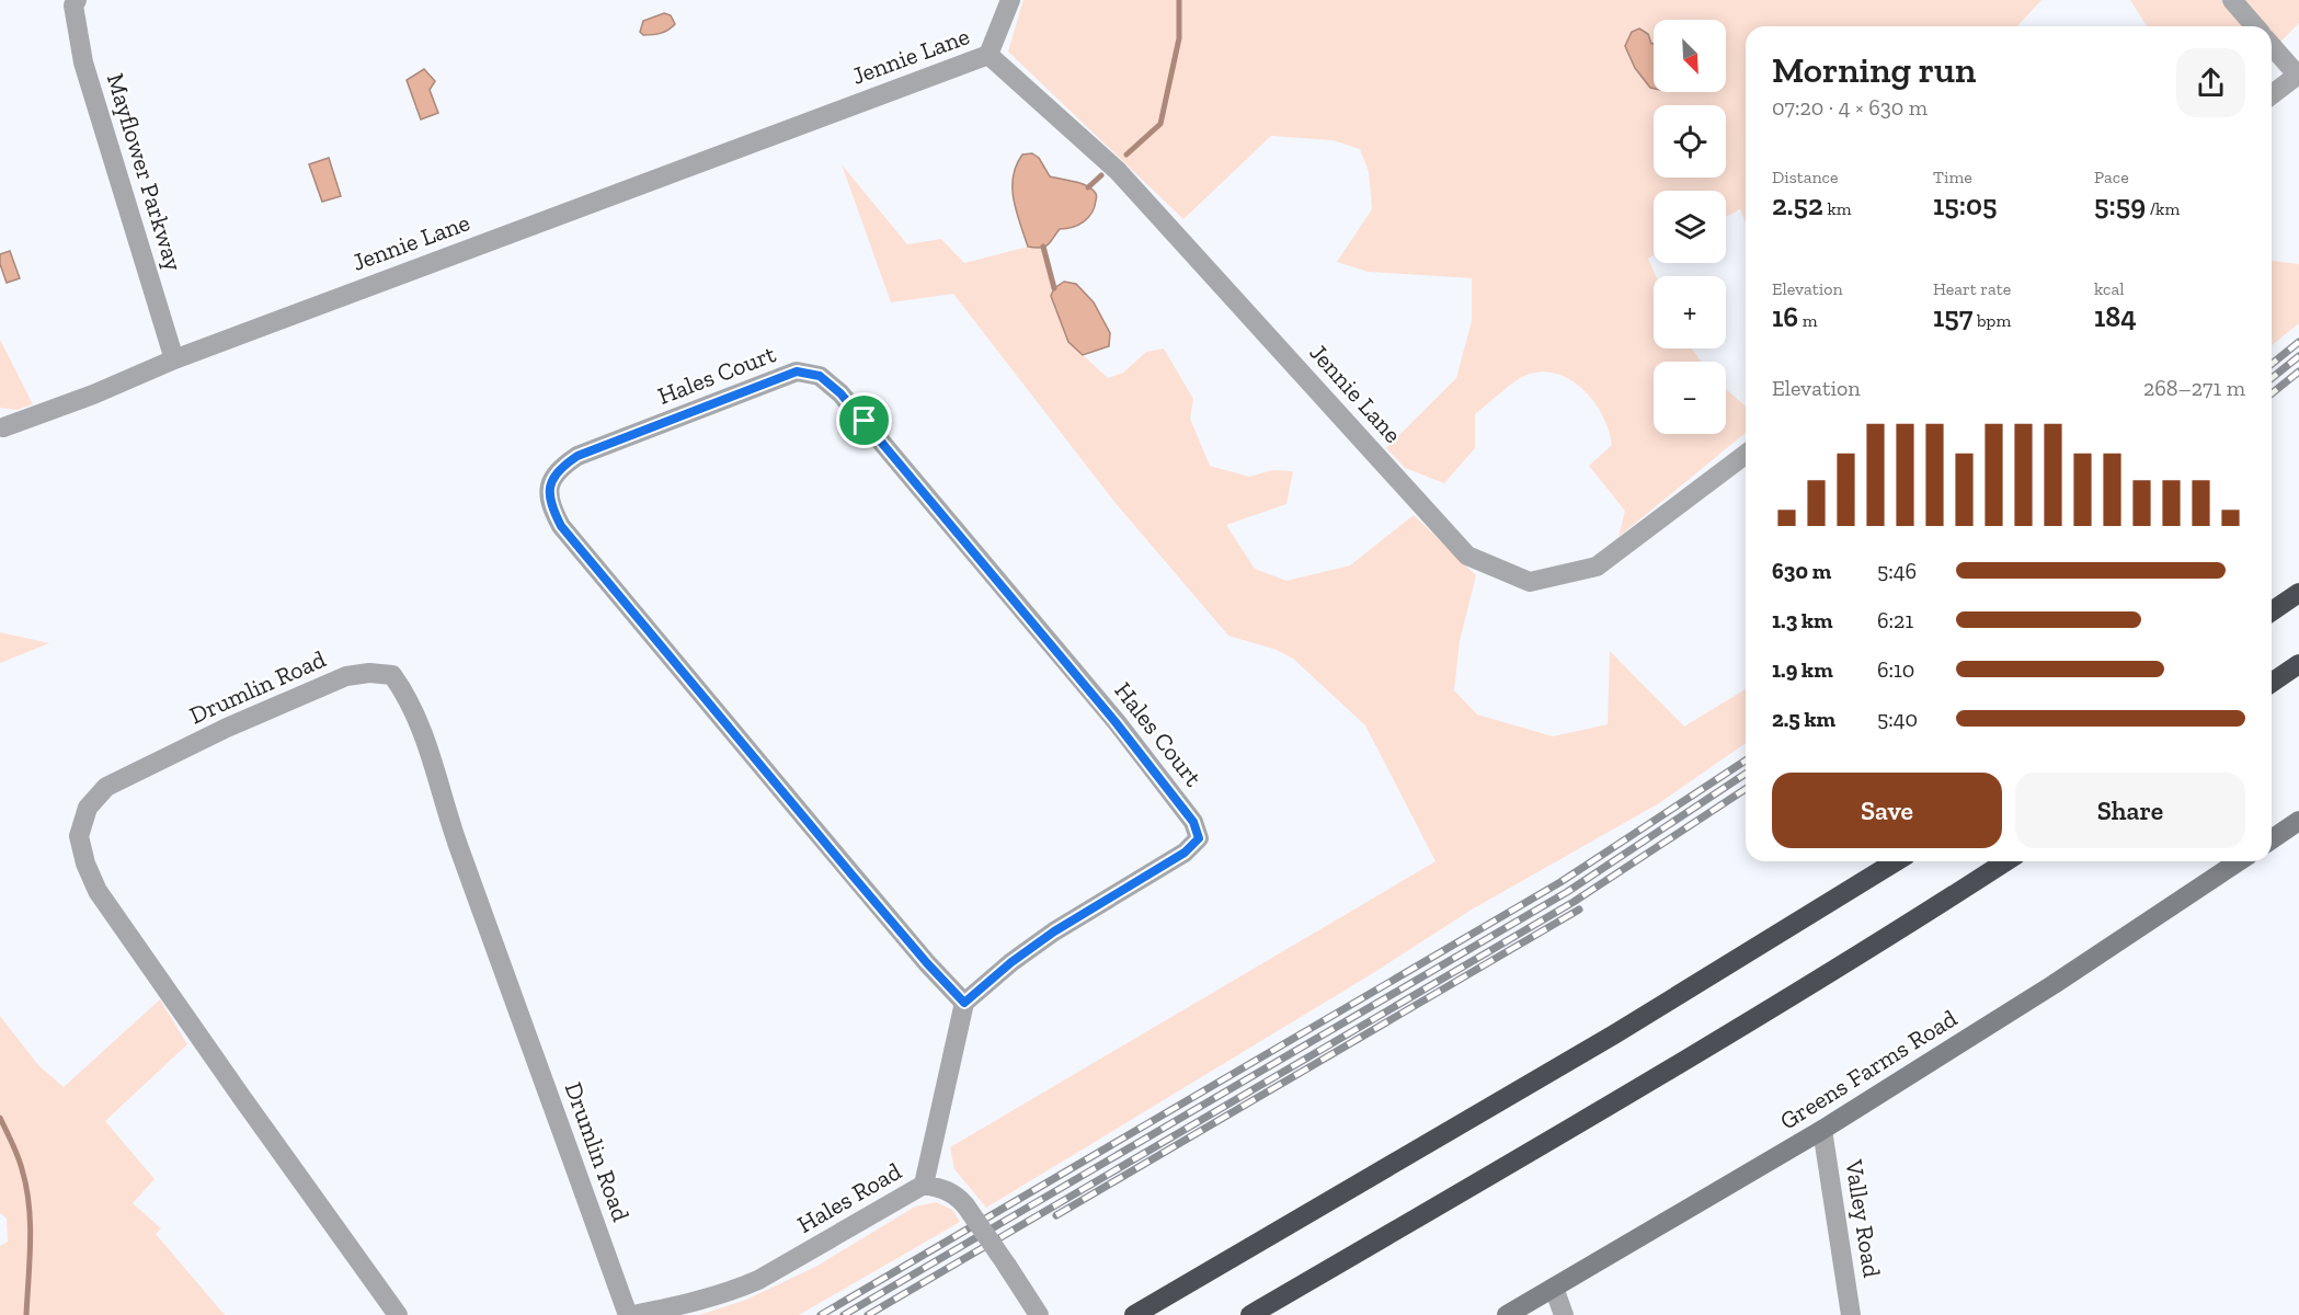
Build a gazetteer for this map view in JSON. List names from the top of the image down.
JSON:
{
  "streets": {
    "main road": ["Greens Farms Road"],
    "street": [
      "Jennie Lane",
      "Mayflower Parkway",
      "Hales Court",
      "Drumlin Road",
      "Hales Road",
      "Valley Road"
    ]
  },
  "crossings": [
    ["Jennie Lane", "Mayflower Parkway"],
    ["Greens Farms Road", "Valley Road"]
  ],
  "north": "bottom right",
  "page": {
    "map_buttons": ["+", "−"],
    "heading": ["Morning run", "07:20 · 4 × 630 m"],
    "stats": [
      ["Distance", "2.52 km"],
      ["Time", "15:05"],
      ["Pace", "5:59 /km"],
      ["Elevation", "16 m"],
      ["Heart rate", "157 bpm"],
      ["kcal", "184"]
    ],
    "chart": ["Elevation", "268–271 m"],
    "list": [
      {
        "name": "630 m",
        "note": "5:46"
      },
      {
        "name": "1.3 km",
        "note": "6:21"
      },
      {
        "name": "1.9 km",
        "note": "6:10"
      },
      {
        "name": "2.5 km",
        "note": "5:40"
      }
    ],
    "buttons": ["Save", "Share"]
  }
}
